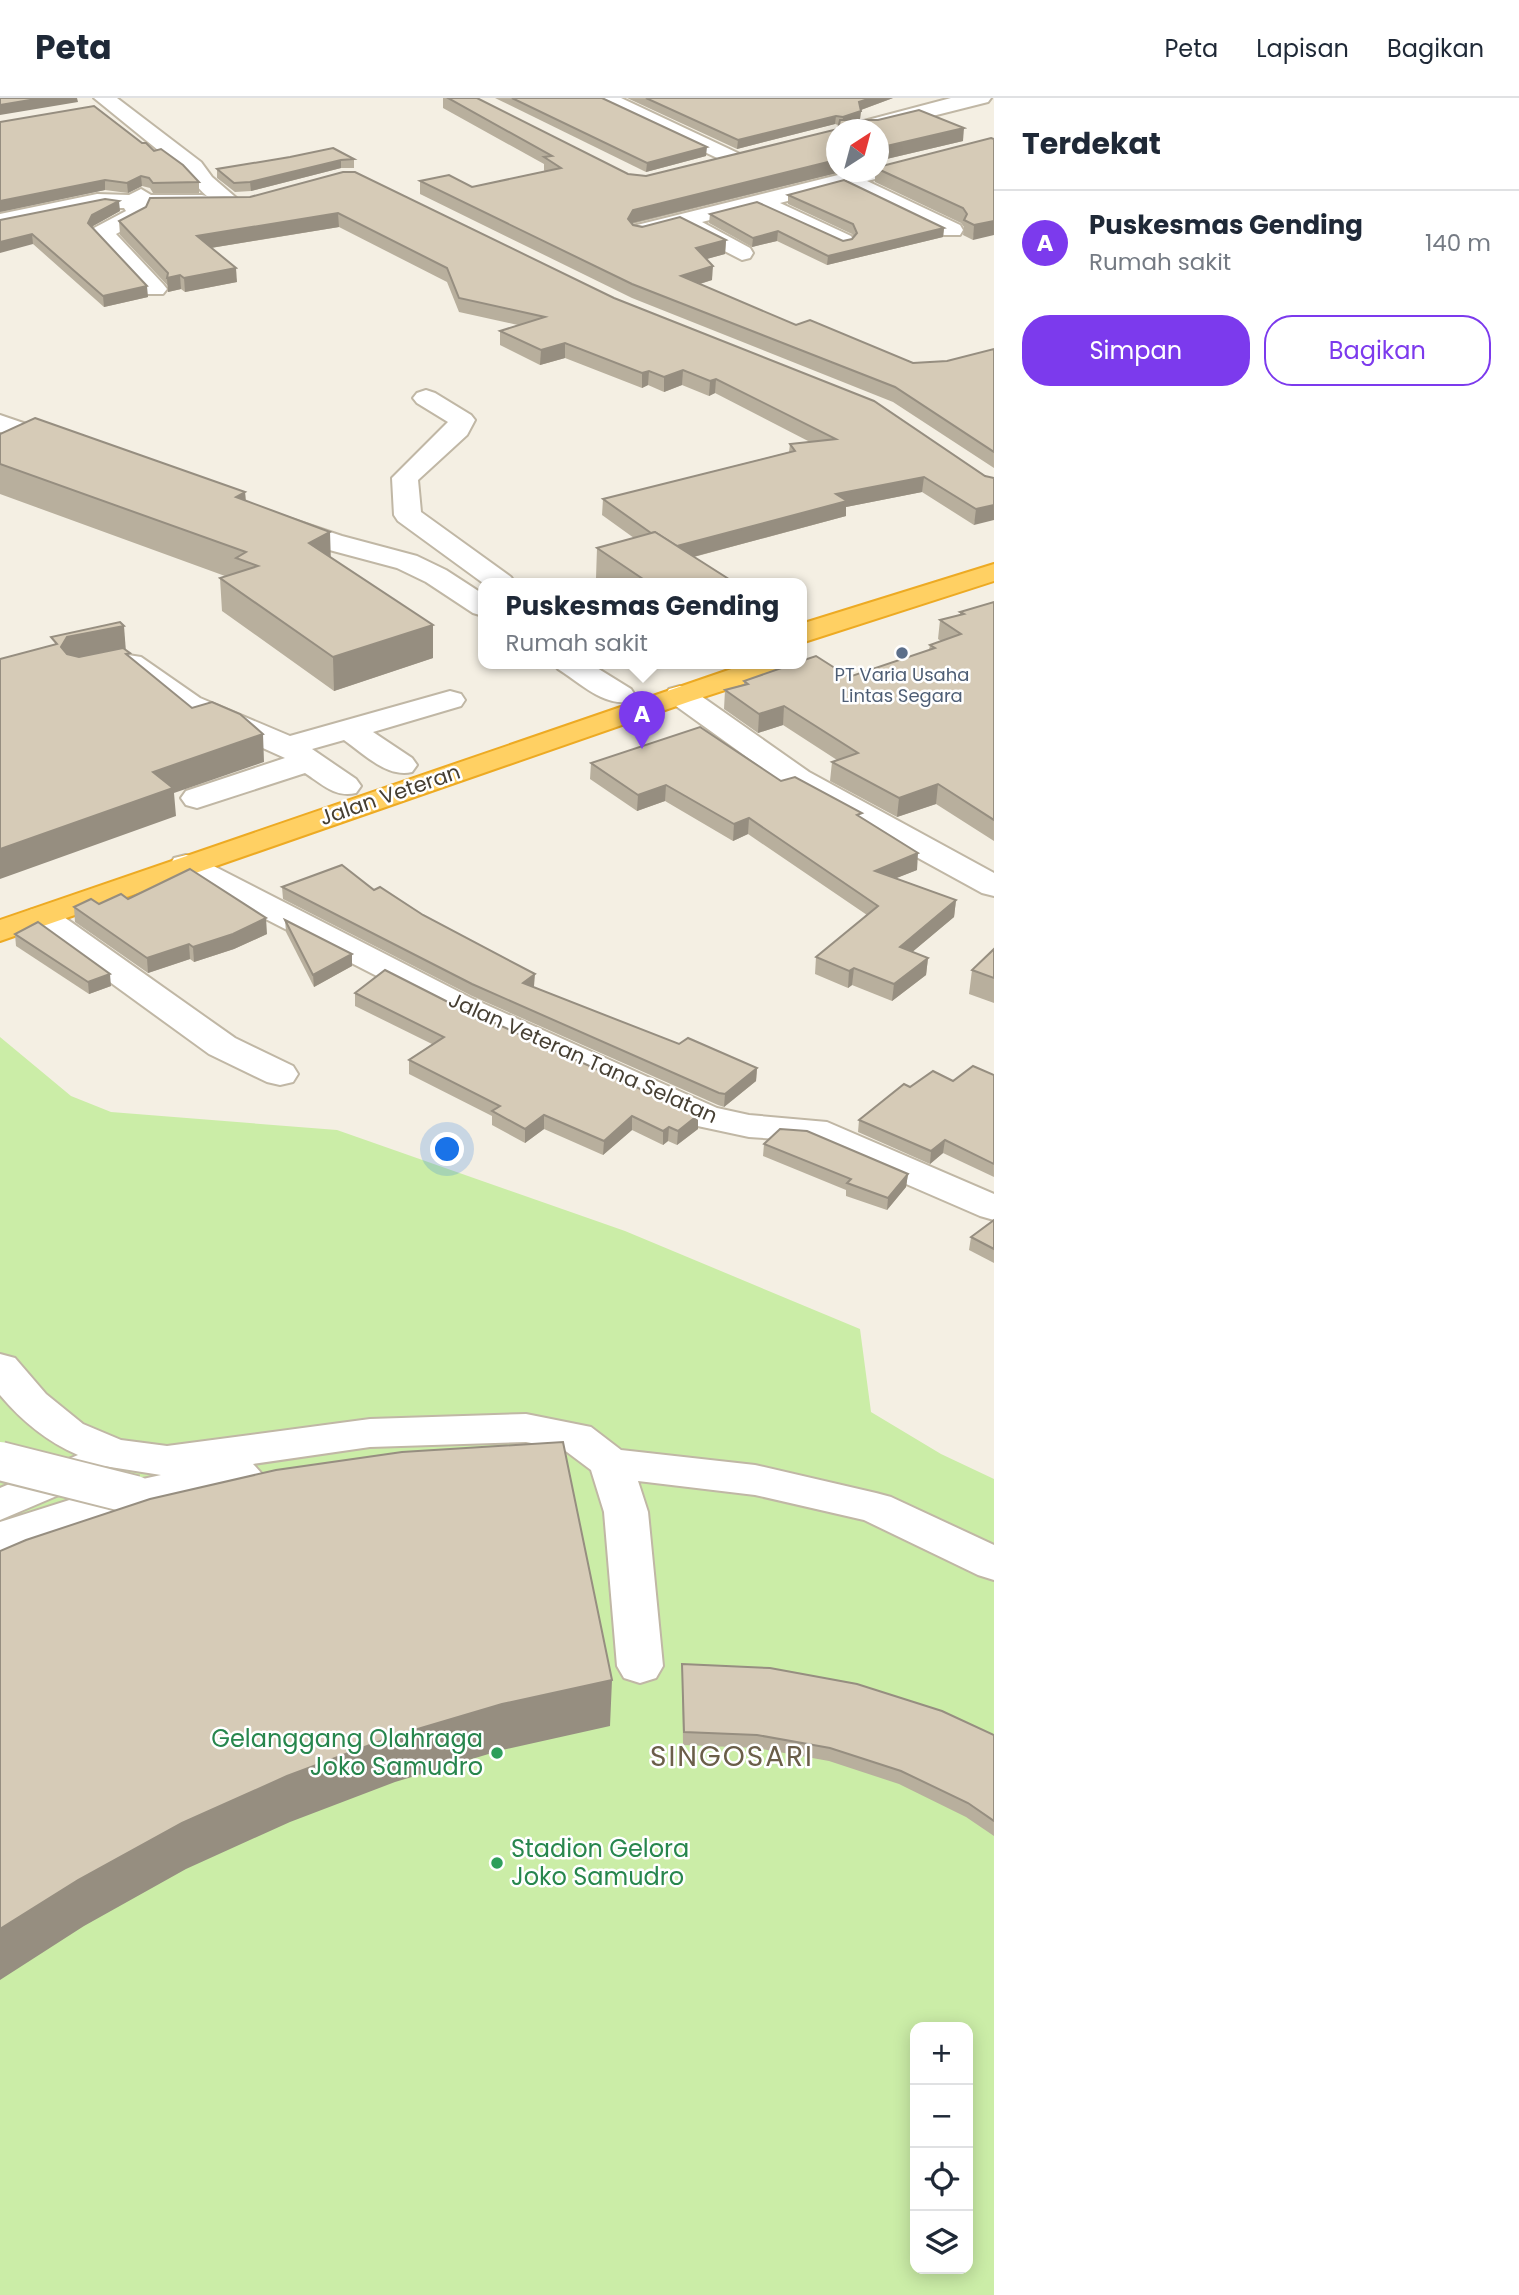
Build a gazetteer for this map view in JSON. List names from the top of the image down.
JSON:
{
  "streets": {
    "highway": ["Jalan Veteran"],
    "street": ["Jalan Veteran Tana Selatan"]
  },
  "crossings": [
    ["Jalan Veteran", "Jalan Veteran Tana Selatan"]
  ],
  "districts": ["SINGOSARI"],
  "places": ["PT Varia Usaha Lintas Segara", "Gelanggang Olahraga Joko Samudro", "Stadion Gelora Joko Samudro"],
  "north": "top right",
  "page": {
    "header": "Peta",
    "nav": ["Peta", "Lapisan", "Bagikan"],
    "heading": "Terdekat",
    "list": [
      {
        "mark": "A",
        "name": "Puskesmas Gending",
        "note": "Rumah sakit",
        "value": "140 m"
      }
    ],
    "buttons": ["Simpan", "Bagikan"],
    "popup": ["Puskesmas Gending", "Rumah sakit"],
    "pins": "A",
    "map_buttons": ["+", "−"]
  }
}
